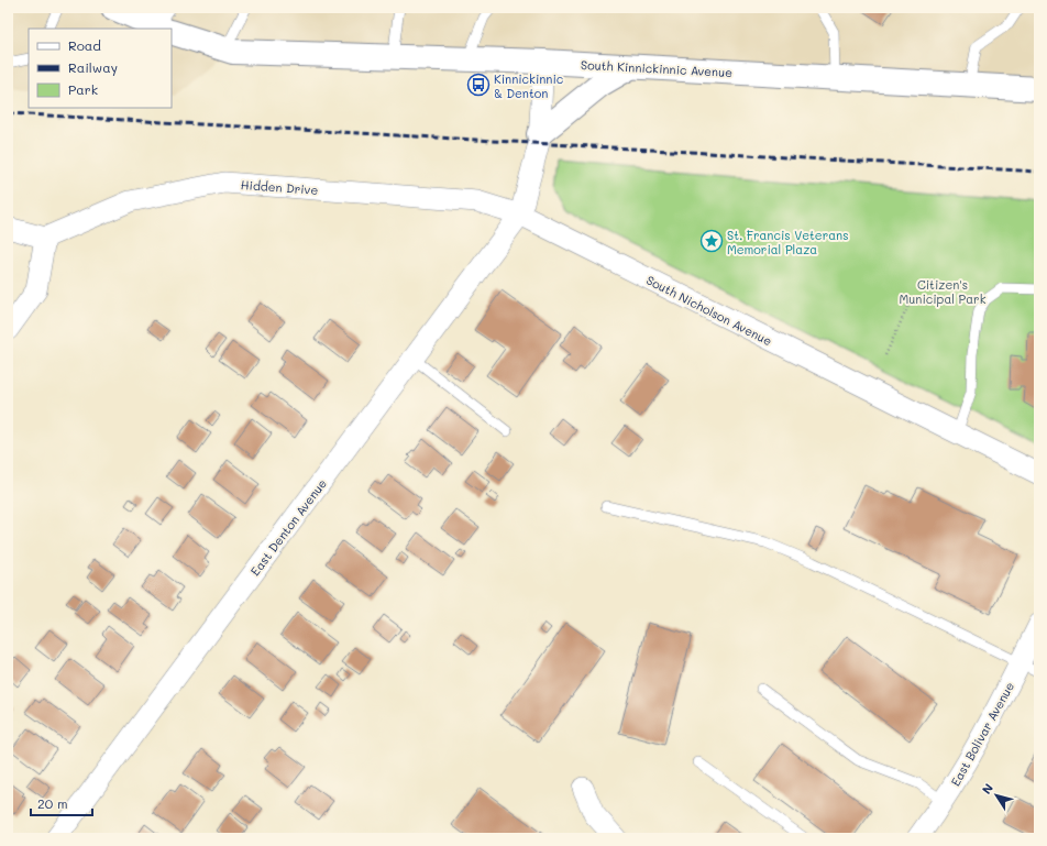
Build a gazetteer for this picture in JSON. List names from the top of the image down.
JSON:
{
  "streets": {
    "street": [
      "South Kinnickinnic Avenue",
      "Hidden Drive",
      "South Nicholson Avenue",
      "East Denton Avenue",
      "East Bolivar Avenue"
    ]
  },
  "crossings": [
    ["Hidden Drive", "South Nicholson Avenue"],
    ["Hidden Drive", "East Denton Avenue"],
    ["South Nicholson Avenue", "East Denton Avenue"]
  ],
  "parks": ["Citizen's Municipal Park"],
  "places": {
    "bus stop": ["Kinnickinnic & Denton"],
    "place": ["St. Francis Veterans Memorial Plaza"]
  },
  "legend": ["Road", "Railway", "Park"],
  "scale_bar": "20 m",
  "north": "top left"
}
